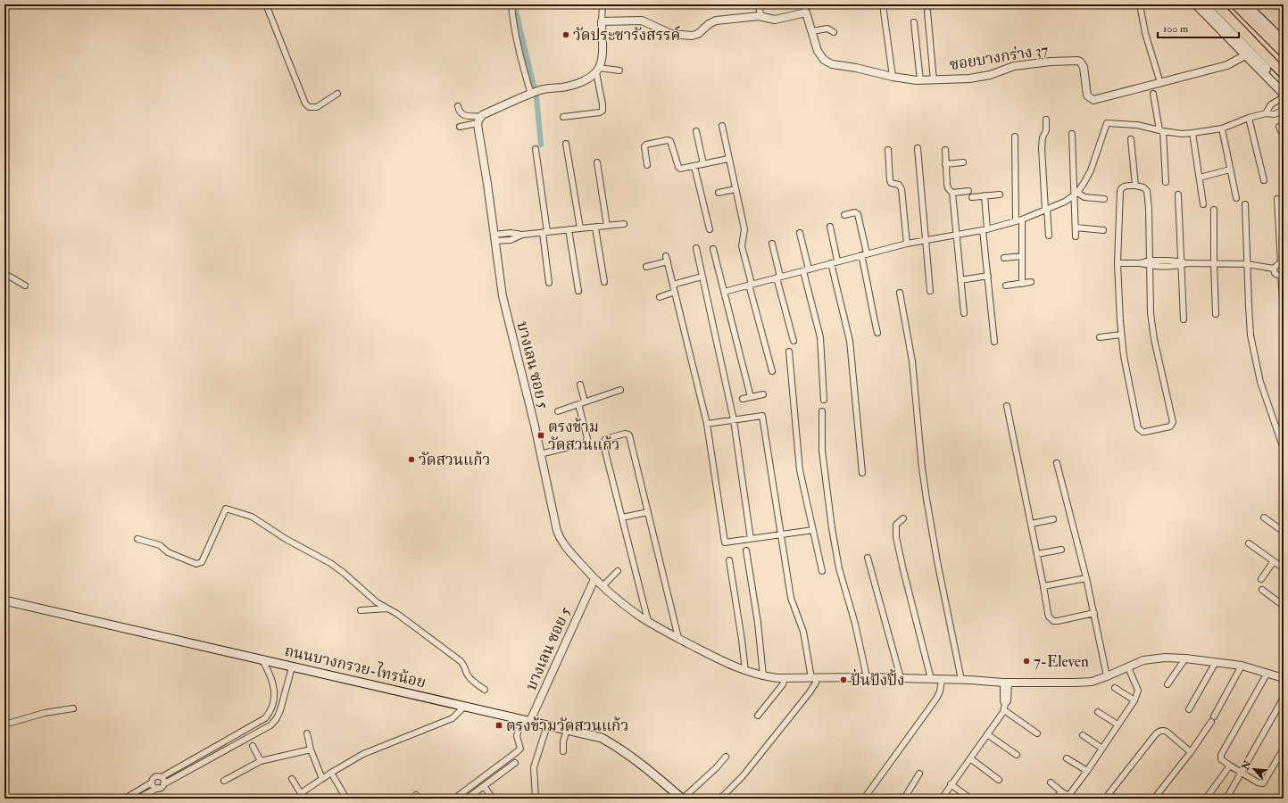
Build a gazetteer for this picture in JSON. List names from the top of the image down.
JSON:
{
  "streets": {
    "main road": ["ถนนบางกรวย-ไทรน้อย"],
    "street": ["ซอยบางกร่าง 37", "บางเลน ซอย 5"]
  },
  "crossings": [
    ["บางเลน ซอย 5", "ถนนบางกรวย-ไทรน้อย"]
  ],
  "places": {
    "other": [
      "วัดประชารังสรรค์",
      "วัดสวนแก้ว",
      "7-Eleven",
      "ปั่นปังปิ้ง"
    ],
    "transit": ["ตรงข้าม วัดสวนแก้ว", "ตรงข้ามวัดสวนแก้ว"]
  },
  "scale_bar": "100 m",
  "north": "top left"
}
